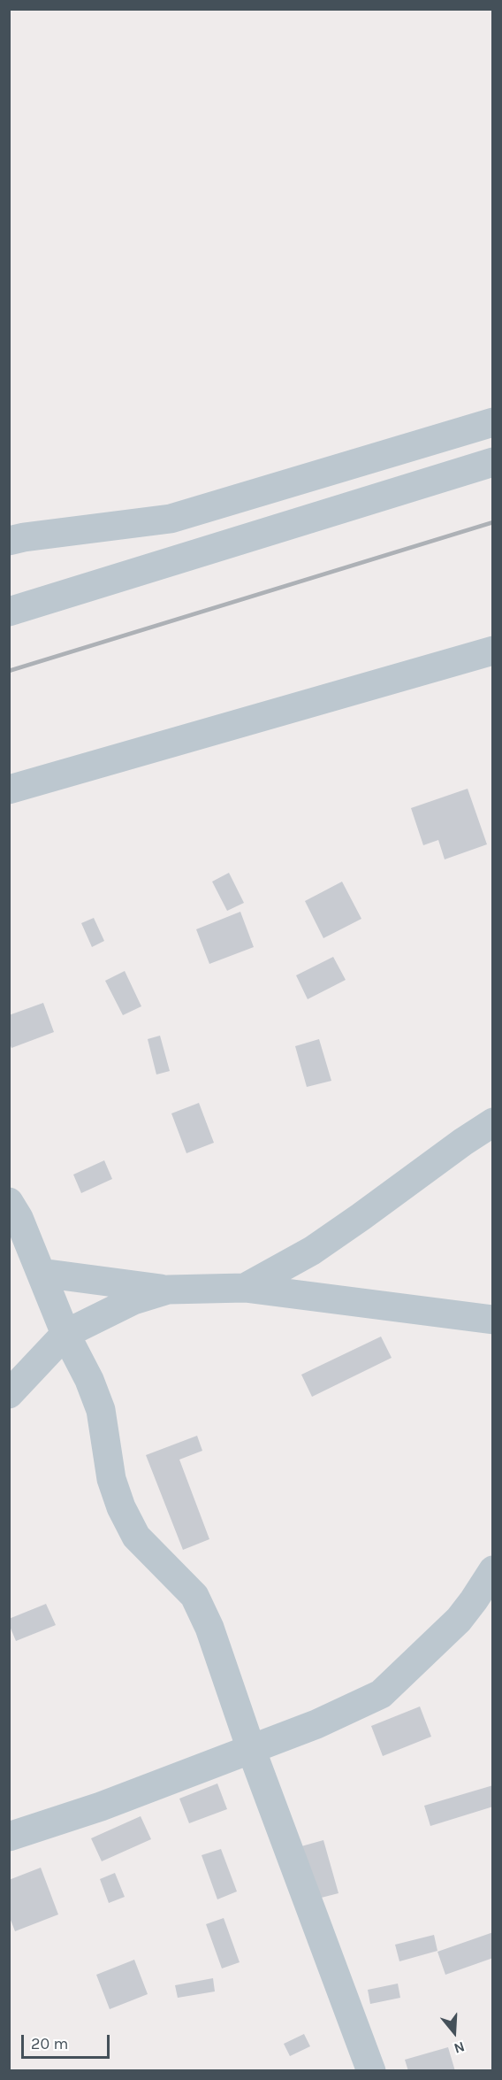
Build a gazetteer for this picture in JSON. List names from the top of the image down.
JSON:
{
  "scale_bar": "20 m",
  "north": "bottom"
}
